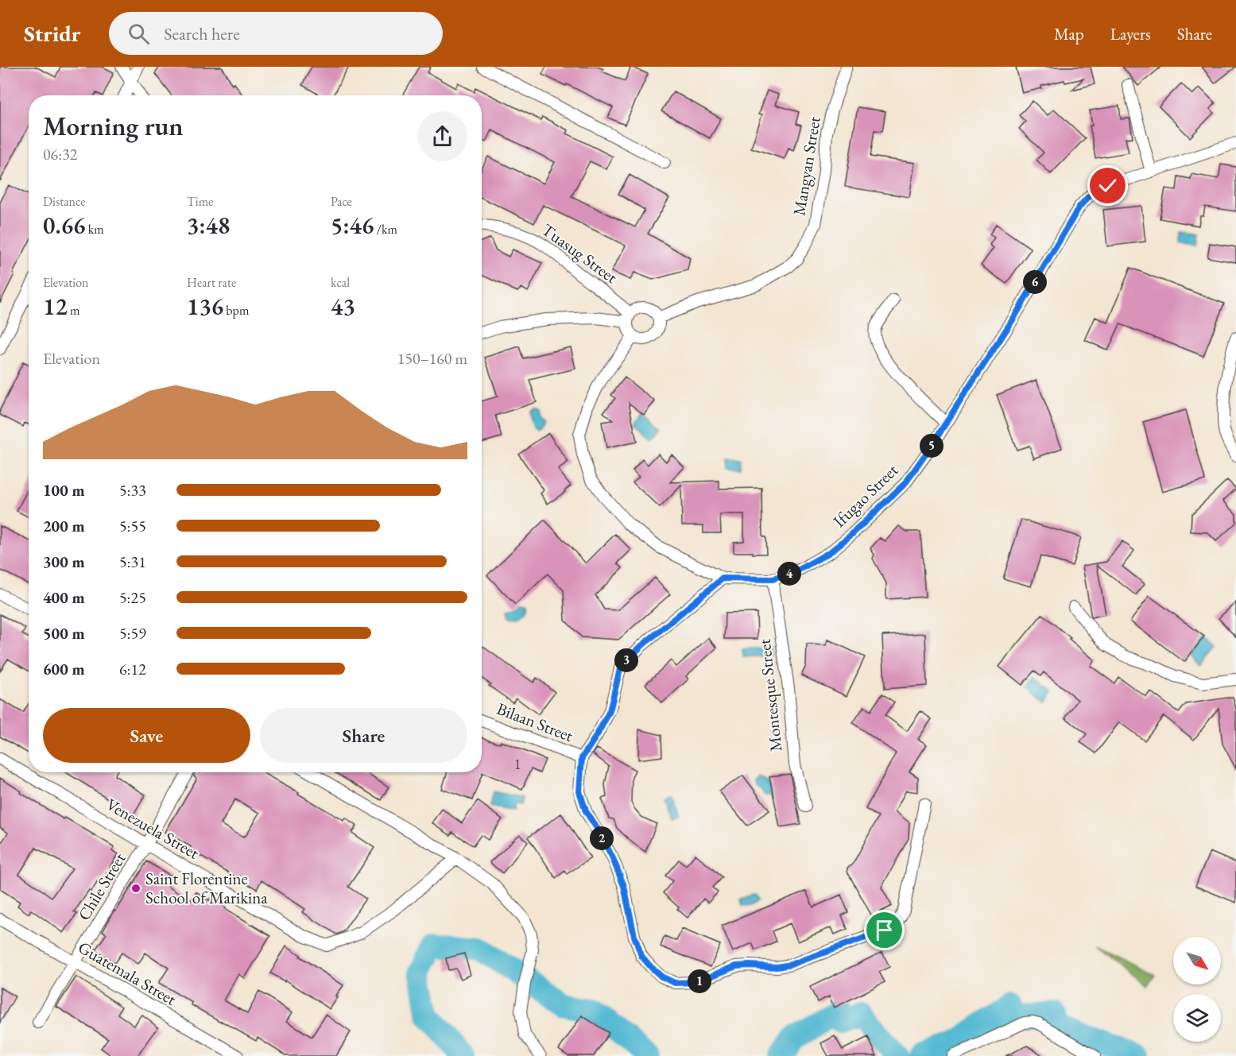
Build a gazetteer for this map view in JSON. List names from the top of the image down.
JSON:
{
  "streets": {
    "street": [
      "Mangyan Street",
      "Tuasug Street",
      "Ifugao Street",
      "Montesque Street",
      "Bilaan Street",
      "Venezuela Street",
      "Chile Street",
      "Guatemala Street"
    ]
  },
  "crossings": [
    ["Mangyan Street", "Tuasug Street"],
    ["Mangyan Street", "Ifugao Street"],
    ["Tuasug Street", "Ifugao Street"],
    ["Ifugao Street", "Montesque Street"],
    ["Venezuela Street", "Chile Street"],
    ["Chile Street", "Guatemala Street"]
  ],
  "places": ["Saint Florentine School of Marikina"],
  "house_numbers": ["1"],
  "north": "bottom right",
  "page": {
    "header": "Stridr",
    "search": "Search here",
    "nav": ["Map", "Layers", "Share"],
    "heading": ["Morning run", "06:32"],
    "stats": [
      ["Distance", "0.66 km"],
      ["Time", "3:48"],
      ["Pace", "5:46 /km"],
      ["Elevation", "12 m"],
      ["Heart rate", "136 bpm"],
      ["kcal", "43"]
    ],
    "pins": [
      "6",
      "5",
      "4",
      "3",
      "2",
      "1"
    ],
    "chart": ["Elevation", "150–160 m"],
    "list": [
      {
        "name": "100 m",
        "note": "5:33"
      },
      {
        "name": "200 m",
        "note": "5:55"
      },
      {
        "name": "300 m",
        "note": "5:31"
      },
      {
        "name": "400 m",
        "note": "5:25"
      },
      {
        "name": "500 m",
        "note": "5:59"
      },
      {
        "name": "600 m",
        "note": "6:12"
      }
    ],
    "buttons": ["Save", "Share"]
  }
}
